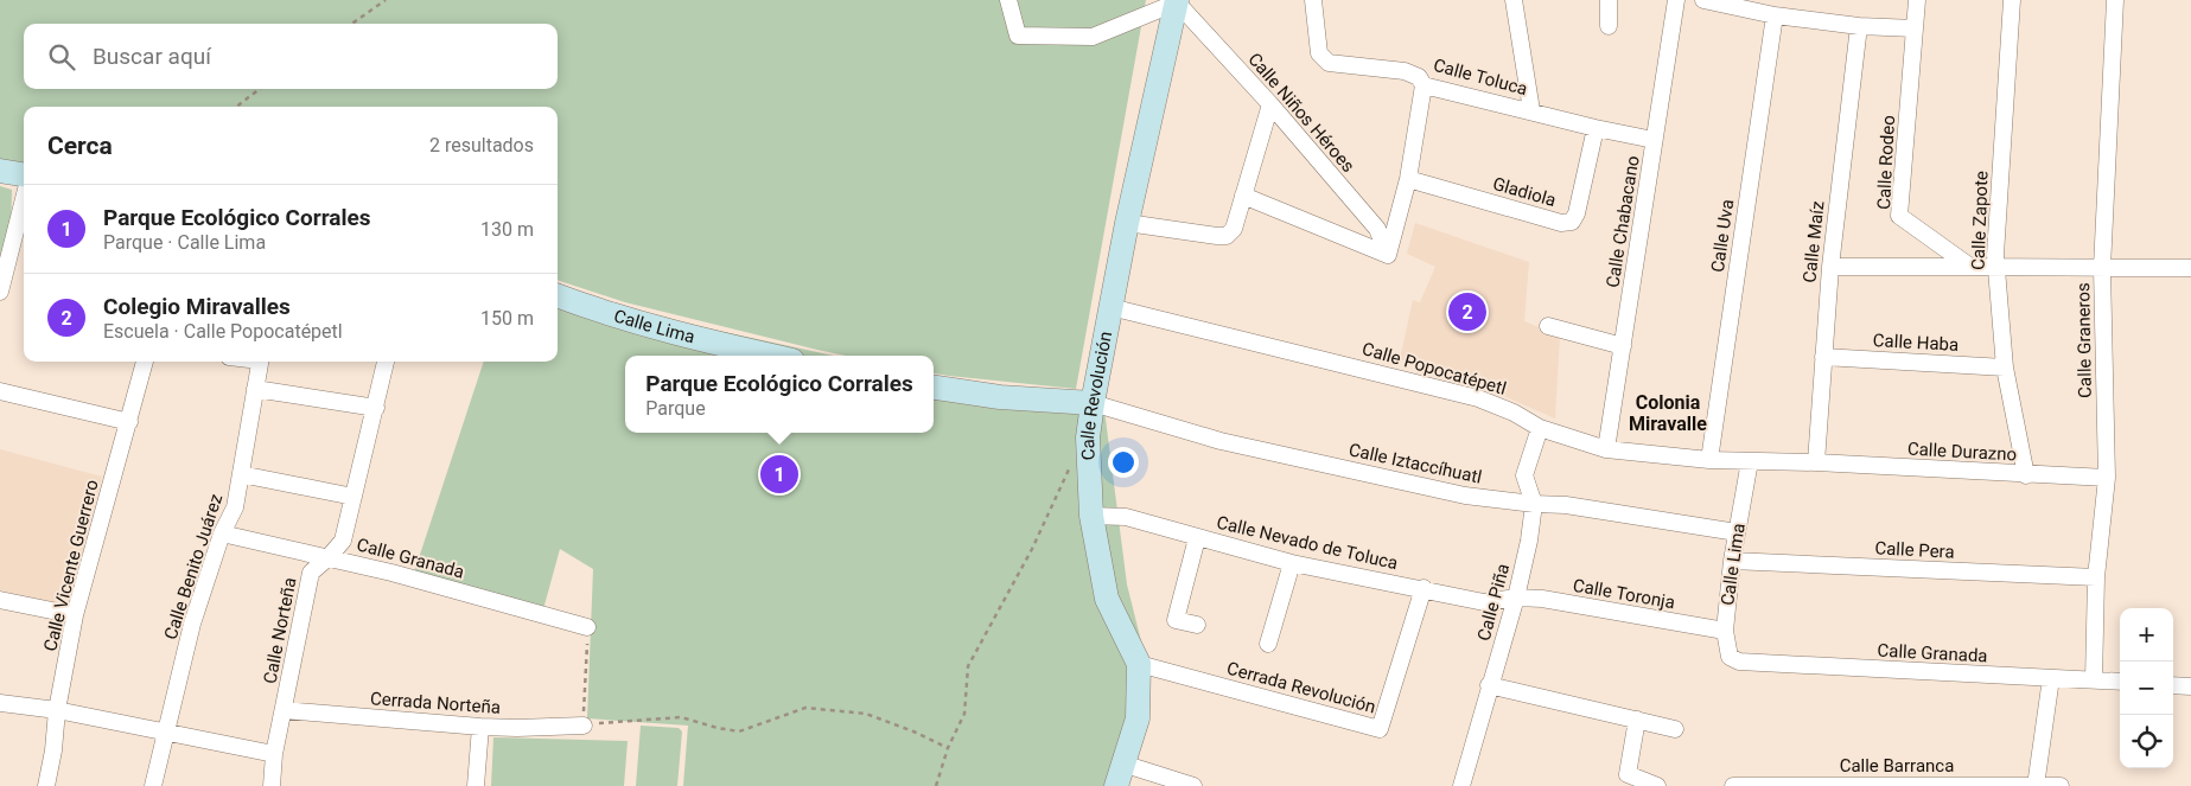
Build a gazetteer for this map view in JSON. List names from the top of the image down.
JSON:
{
  "streets": {
    "street": [
      "Calle Toluca",
      "Calle Niños Héroes",
      "Calle Rodeo",
      "Gladiola",
      "Calle Zapote",
      "Calle Chabacano",
      "Calle Uva",
      "Calle Maíz",
      "Calle Lima",
      "Calle Graneros",
      "Calle Haba",
      "Calle Popocatépetl",
      "Calle Revolución",
      "Calle Durazno",
      "Calle Iztaccíhuatl",
      "Calle Nevado de Toluca",
      "Calle Pera",
      "Calle Granada",
      "Calle Vicente Guerrero",
      "Calle Benito Juárez",
      "Calle Toronja",
      "Calle Piña",
      "Calle Norteña",
      "Cerrada Revolución",
      "Cerrada Norteña",
      "Calle Barranca"
    ]
  },
  "crossings": [
    ["Calle Toluca", "Gladiola"],
    ["Calle Toluca", "Calle Chabacano"],
    ["Calle Niños Héroes", "Calle Revolución"],
    ["Calle Rodeo", "Calle Zapote"],
    ["Calle Rodeo", "Calle Graneros"],
    ["Calle Zapote", "Calle Haba"],
    ["Calle Zapote", "Calle Durazno"],
    ["Calle Chabacano", "Calle Popocatépetl"],
    ["Calle Uva", "Calle Popocatépetl"],
    ["Calle Maíz", "Calle Haba"],
    ["Calle Maíz", "Calle Popocatépetl"],
    ["Calle Maíz", "Calle Durazno"],
    ["Calle Lima", "Calle Popocatépetl"],
    ["Calle Lima", "Calle Iztaccíhuatl"],
    ["Calle Lima", "Calle Pera"],
    ["Calle Lima", "Calle Granada"],
    ["Calle Lima", "Calle Toronja"],
    ["Calle Graneros", "Calle Durazno"],
    ["Calle Graneros", "Calle Pera"],
    ["Calle Graneros", "Calle Granada"],
    ["Calle Popocatépetl", "Calle Revolución"],
    ["Calle Popocatépetl", "Calle Durazno"],
    ["Calle Popocatépetl", "Calle Piña"],
    ["Calle Revolución", "Calle Iztaccíhuatl"],
    ["Calle Revolución", "Calle Nevado de Toluca"],
    ["Calle Revolución", "Cerrada Revolución"],
    ["Calle Iztaccíhuatl", "Calle Piña"],
    ["Calle Nevado de Toluca", "Calle Toronja"],
    ["Calle Nevado de Toluca", "Calle Piña"],
    ["Calle Nevado de Toluca", "Cerrada Revolución"],
    ["Calle Granada", "Calle Benito Juárez"],
    ["Calle Granada", "Calle Norteña"],
    ["Calle Toronja", "Calle Piña"],
    ["Calle Norteña", "Cerrada Norteña"]
  ],
  "districts": ["Colonia Miravalle"],
  "page": {
    "search": "Buscar aquí",
    "heading": ["Cerca", "2 resultados"],
    "list": [
      {
        "mark": "1",
        "name": "Parque Ecológico Corrales",
        "note": "Parque · Calle Lima",
        "value": "130 m"
      },
      {
        "mark": "2",
        "name": "Colegio Miravalles",
        "note": "Escuela · Calle Popocatépetl",
        "value": "150 m"
      }
    ],
    "pins": ["2", "1"],
    "popup": ["Parque Ecológico Corrales", "Parque"],
    "map_buttons": ["+", "−"]
  }
}
